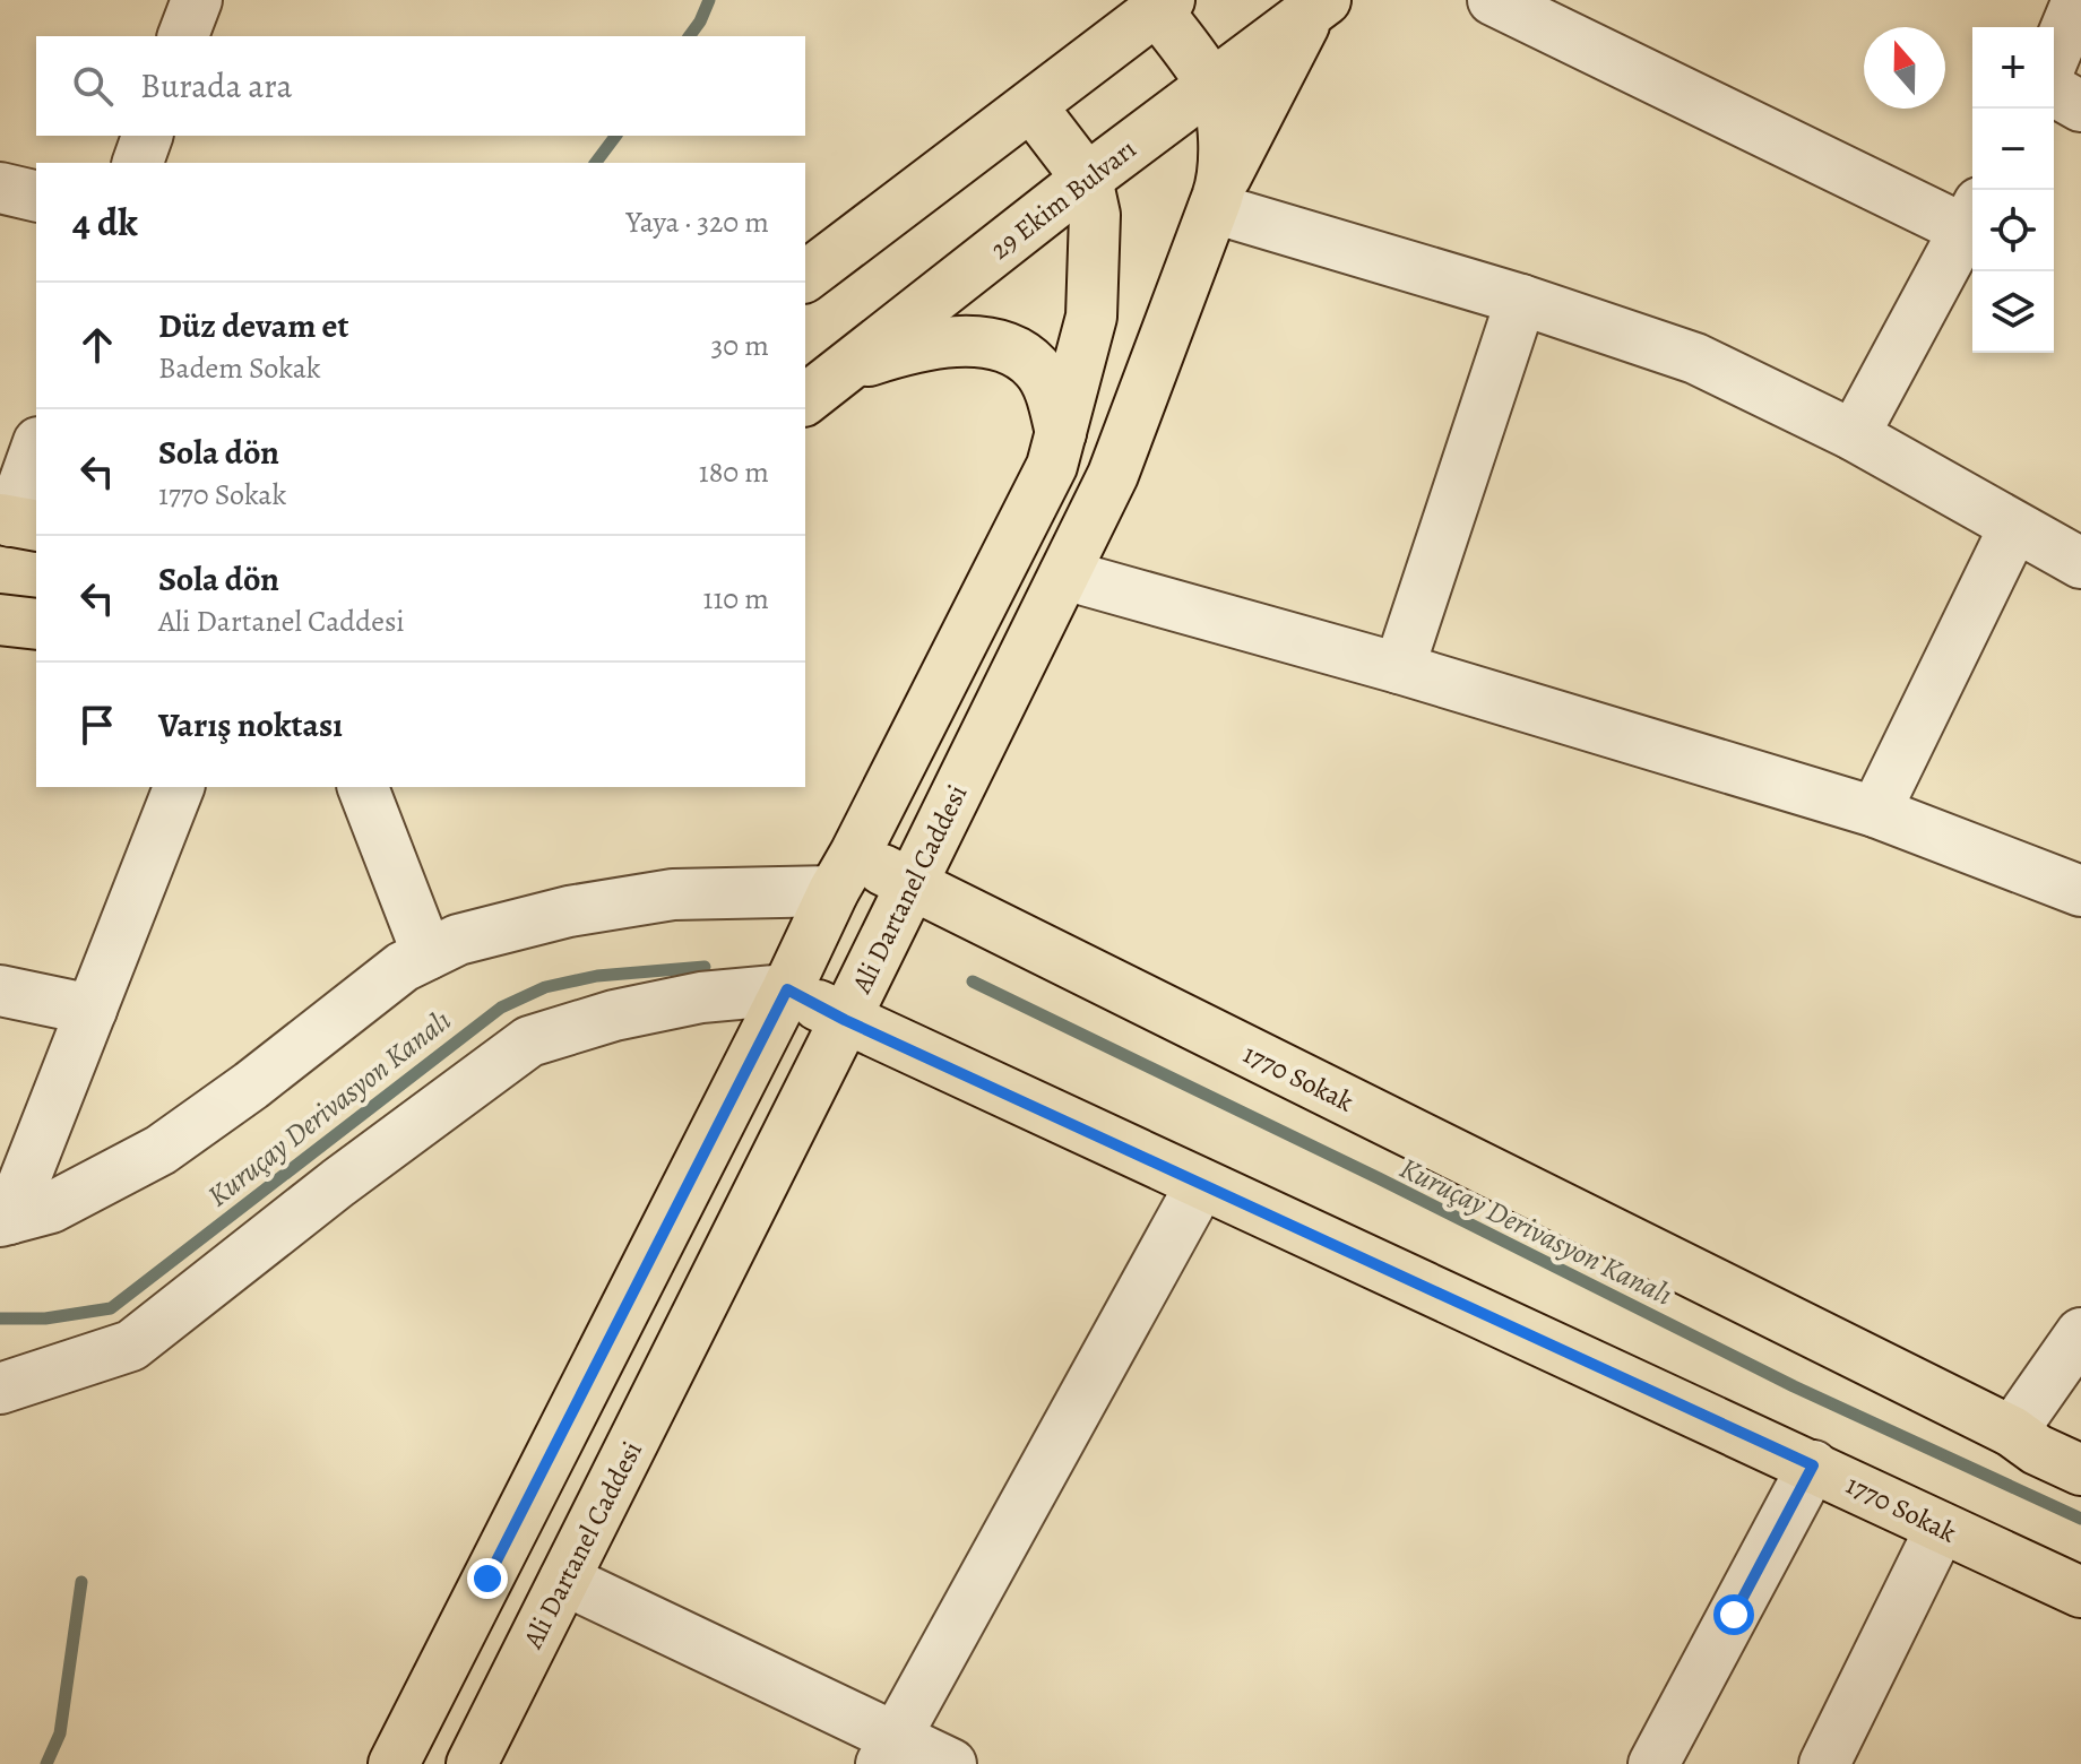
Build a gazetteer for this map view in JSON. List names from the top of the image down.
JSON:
{
  "streets": {
    "main road": ["29 Ekim Bulvarı", "Ali Dartanel Caddesi", "1770 Sokak"]
  },
  "crossings": [
    ["29 Ekim Bulvarı", "Ali Dartanel Caddesi"],
    ["Ali Dartanel Caddesi", "1770 Sokak"]
  ],
  "water": ["Kuruçay Derivasyon Kanalı"],
  "north": "top",
  "page": {
    "map_buttons": ["+", "−"],
    "search": "Burada ara",
    "heading": ["4 dk", "Yaya · 320 m"],
    "list": [
      ["Düz devam et", "Badem Sokak", "30 m"],
      ["Sola dön", "1770 Sokak", "180 m"],
      ["Sola dön", "Ali Dartanel Caddesi", "110 m"],
      "Varış noktası"
    ]
  }
}
